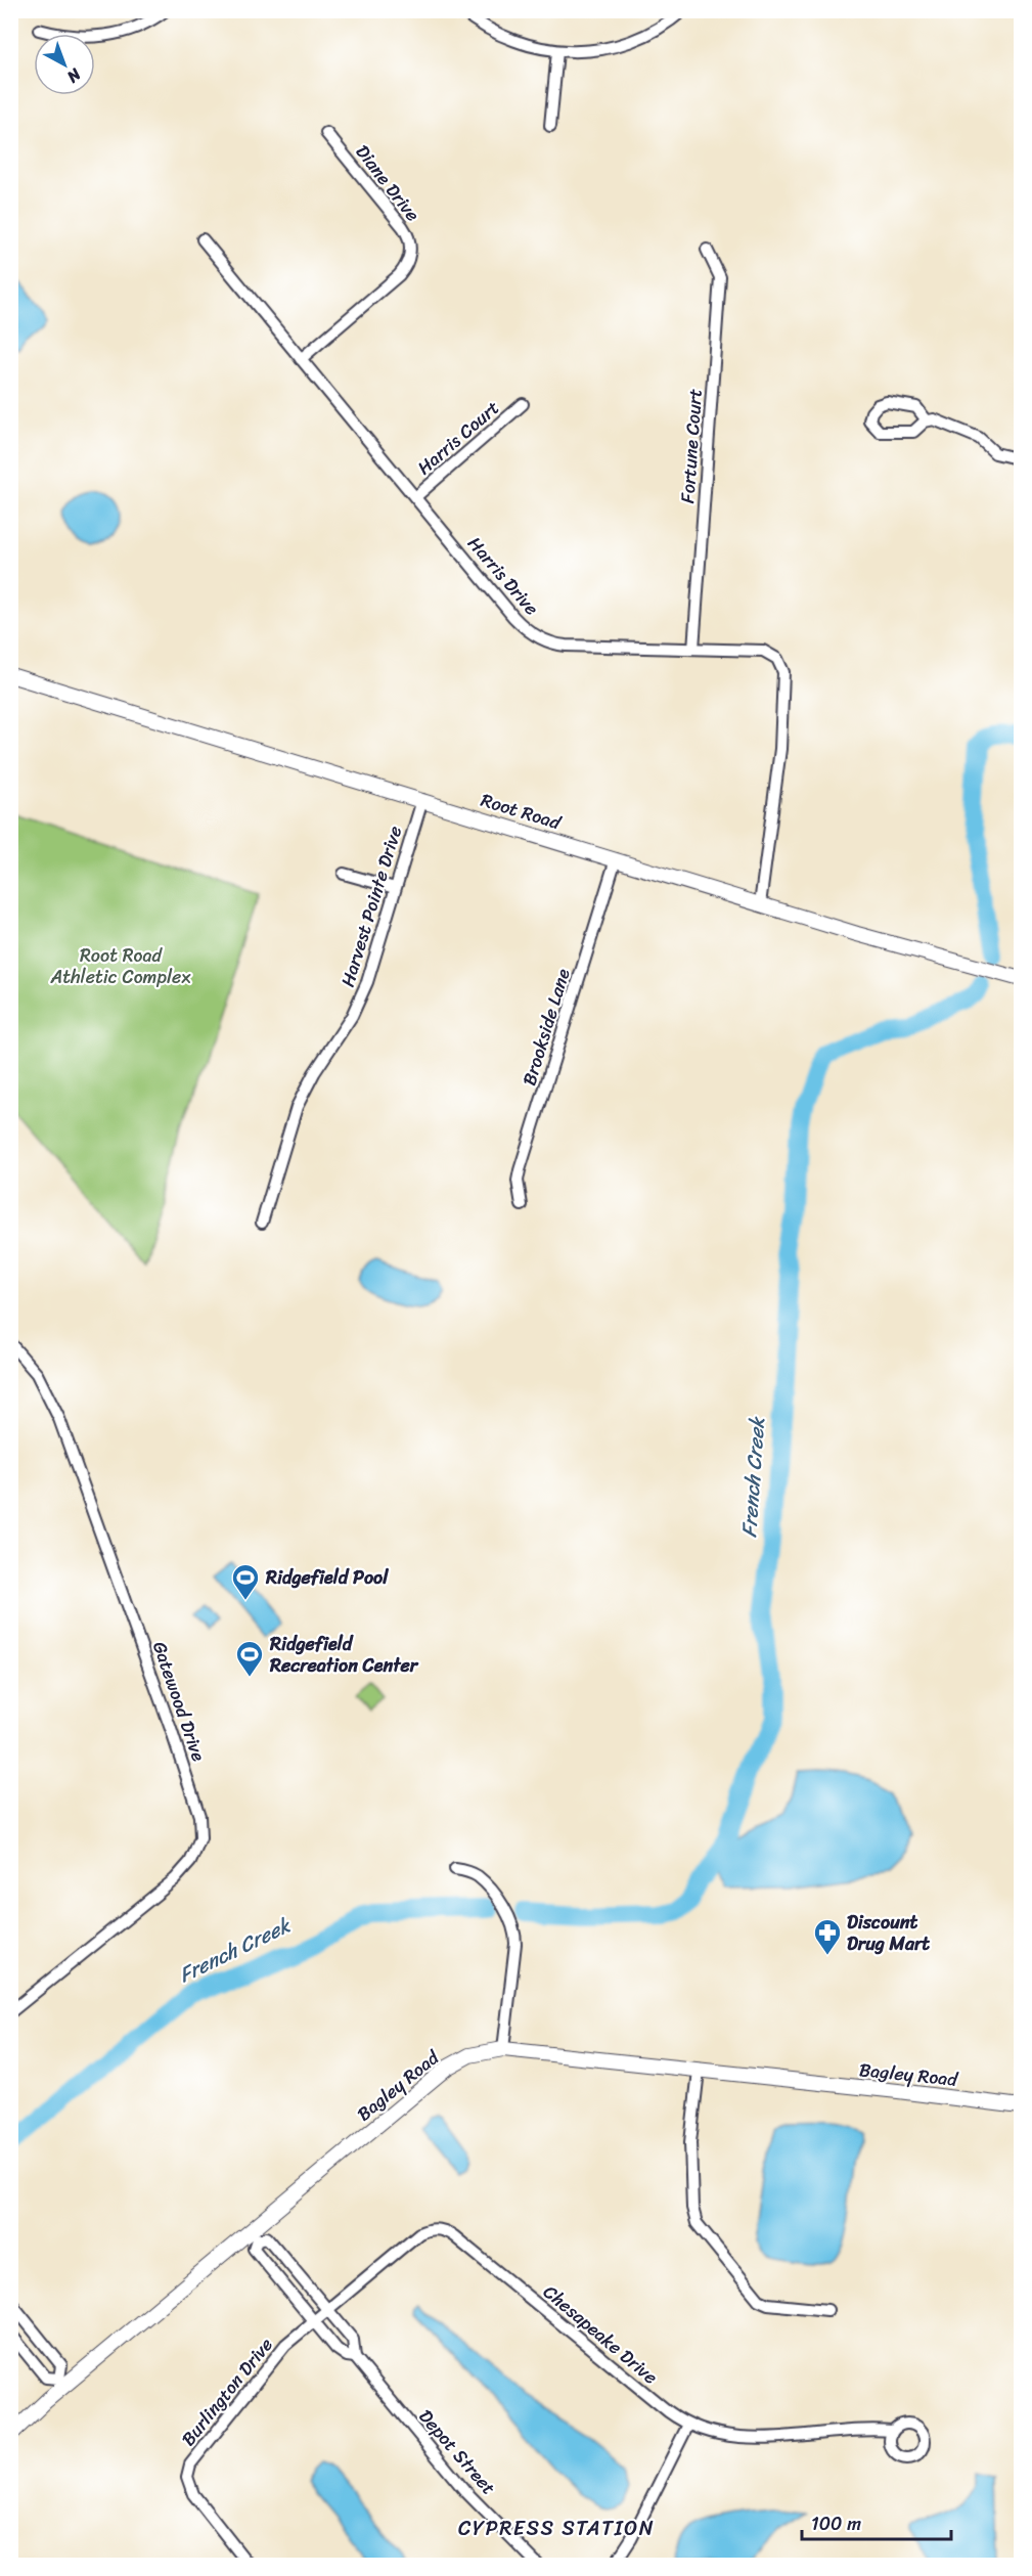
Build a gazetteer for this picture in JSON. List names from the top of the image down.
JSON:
{
  "streets": {
    "street": [
      "Diane Drive",
      "Harris Court",
      "Fortune Court",
      "Harris Drive",
      "Root Road",
      "Harvest Pointe Drive",
      "Brookside Lane",
      "Gatewood Drive",
      "Bagley Road",
      "Chesapeake Drive",
      "Burlington Drive",
      "Depot Street"
    ]
  },
  "crossings": [
    ["Diane Drive", "Harris Drive"],
    ["Harris Court", "Harris Drive"],
    ["Fortune Court", "Harris Drive"],
    ["Harris Drive", "Root Road"],
    ["Root Road", "Harvest Pointe Drive"],
    ["Root Road", "Brookside Lane"],
    ["Bagley Road", "Depot Street"],
    ["Chesapeake Drive", "Burlington Drive"],
    ["Chesapeake Drive", "Depot Street"],
    ["Burlington Drive", "Depot Street"]
  ],
  "districts": ["CYPRESS STATION"],
  "water": ["French Creek"],
  "parks": ["Root Road Athletic Complex"],
  "places": {
    "sports": ["Ridgefield Pool", "Ridgefield Recreation Center"],
    "pharmacy": ["Discount Drug Mart"]
  },
  "scale_bar": "100 m",
  "north": "bottom right"
}
